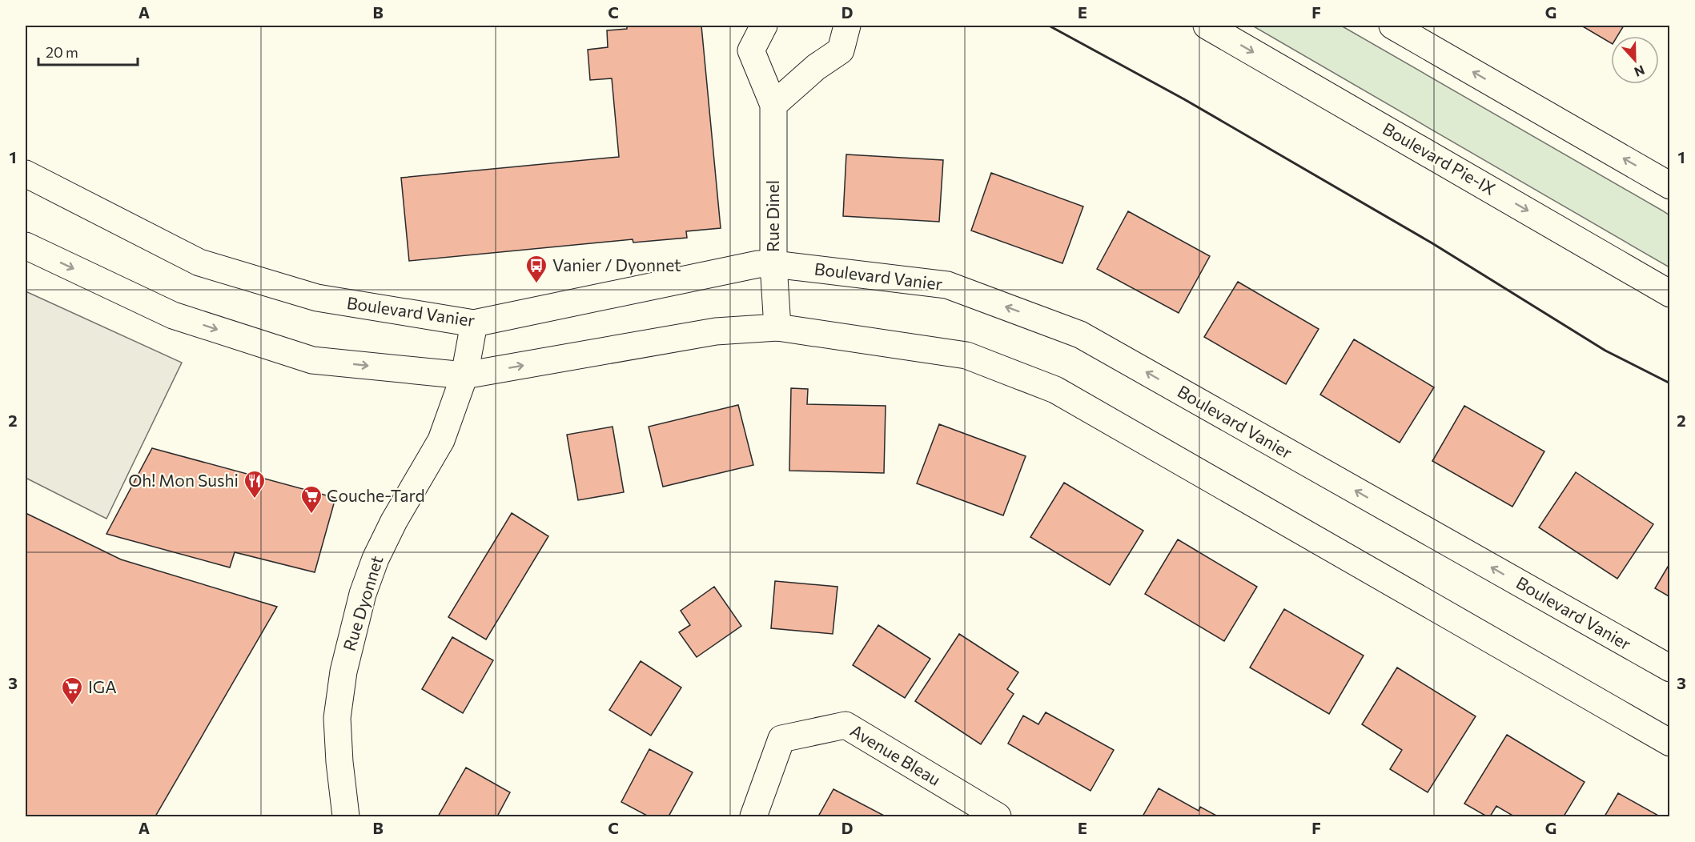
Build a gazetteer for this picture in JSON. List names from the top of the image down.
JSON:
{
  "streets": {
    "main road": [
      "Boulevard Pie-IX",
      "Rue Dinel",
      "Boulevard Vanier",
      "Rue Dyonnet",
      "Avenue Bleau"
    ]
  },
  "crossings": [
    ["Rue Dinel", "Boulevard Vanier"],
    ["Boulevard Vanier", "Rue Dyonnet"]
  ],
  "places": {
    "bus stop": ["Vanier / Dyonnet"],
    "restaurant": ["Oh! Mon Sushi"],
    "supermarket": ["Couche-Tard", "IGA"]
  },
  "scale_bar": "20 m",
  "north": "bottom",
  "grid": {
    "columns": [
      "A",
      "B",
      "C",
      "D",
      "E",
      "F",
      "G"
    ],
    "rows": ["1", "2", "3"]
  }
}
